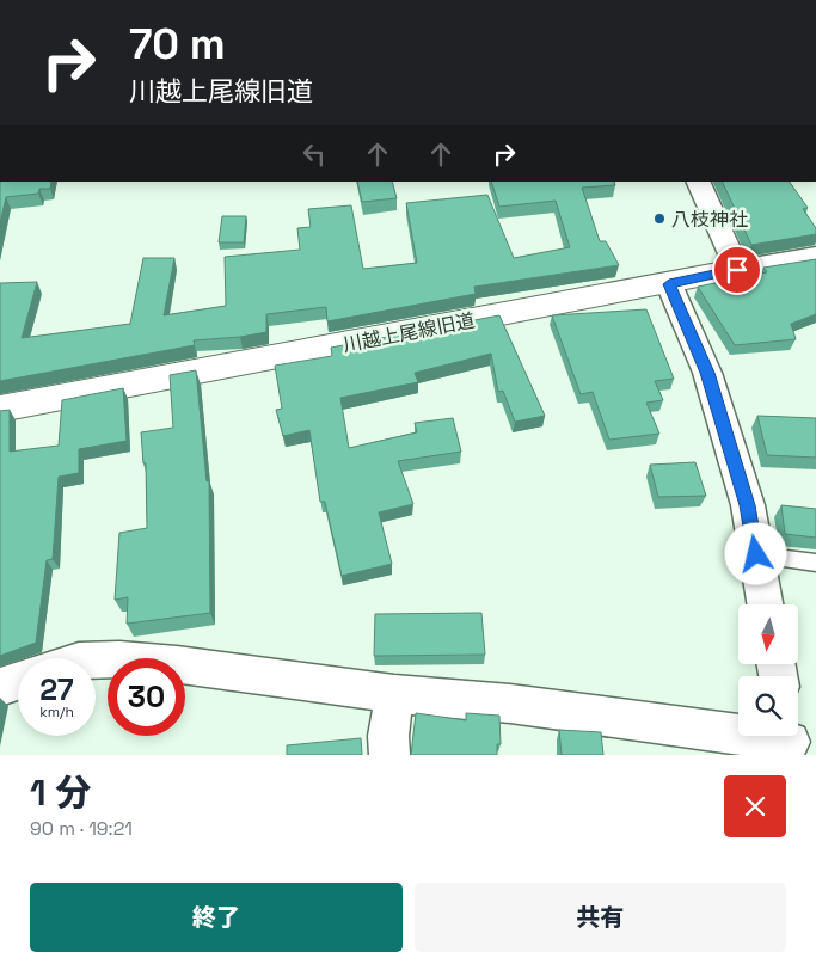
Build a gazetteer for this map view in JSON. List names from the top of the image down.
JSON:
{
  "streets": {
    "street": ["川越上尾線旧道"]
  },
  "places": ["八枝神社"],
  "north": "bottom",
  "page": {
    "turn": ["70 m", "川越上尾線旧道"],
    "speed": "27 km/h",
    "limit": "30",
    "heading": ["1 分", "90 m · 19:21"],
    "buttons": ["終了", "共有"]
  }
}
